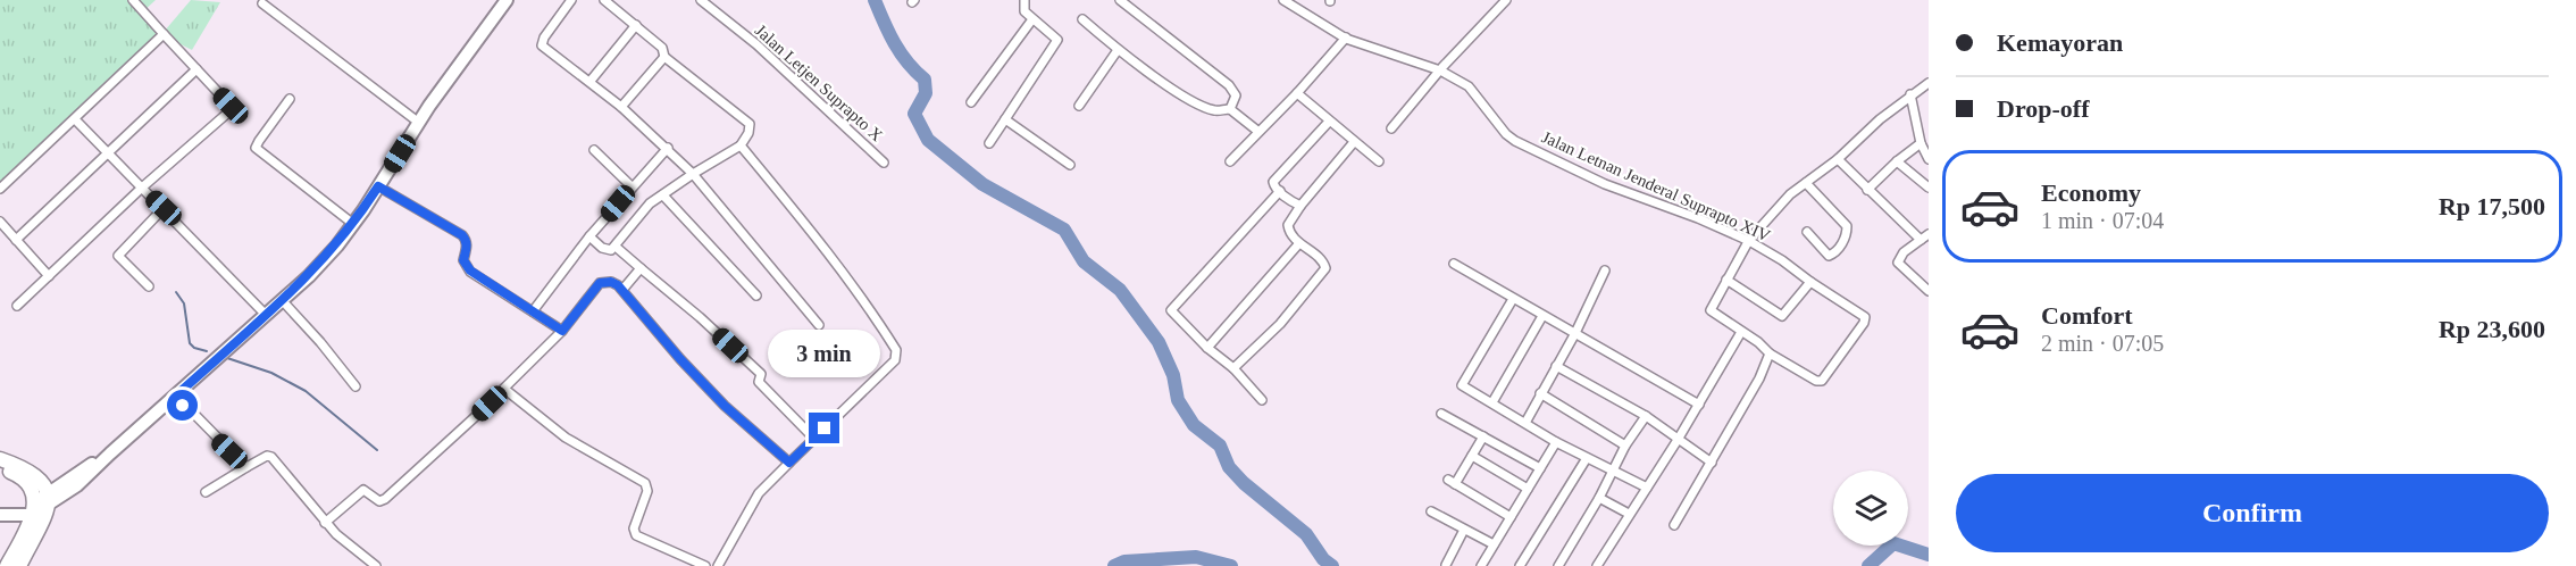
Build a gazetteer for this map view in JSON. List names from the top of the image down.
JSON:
{
  "streets": {
    "street": ["Jalan Letjen Suprapto X", "Jalan Letnan Jenderal Suprapto XIV"]
  },
  "page": {
    "banner": ["Kemayoran", "Drop-off"],
    "list": [
      {
        "name": "Economy",
        "note": "1 min · 07:04",
        "value": "Rp 17,500"
      },
      {
        "name": "Comfort",
        "note": "2 min · 07:05",
        "value": "Rp 23,600"
      }
    ],
    "bubble": "3 min",
    "buttons": "Confirm"
  }
}
